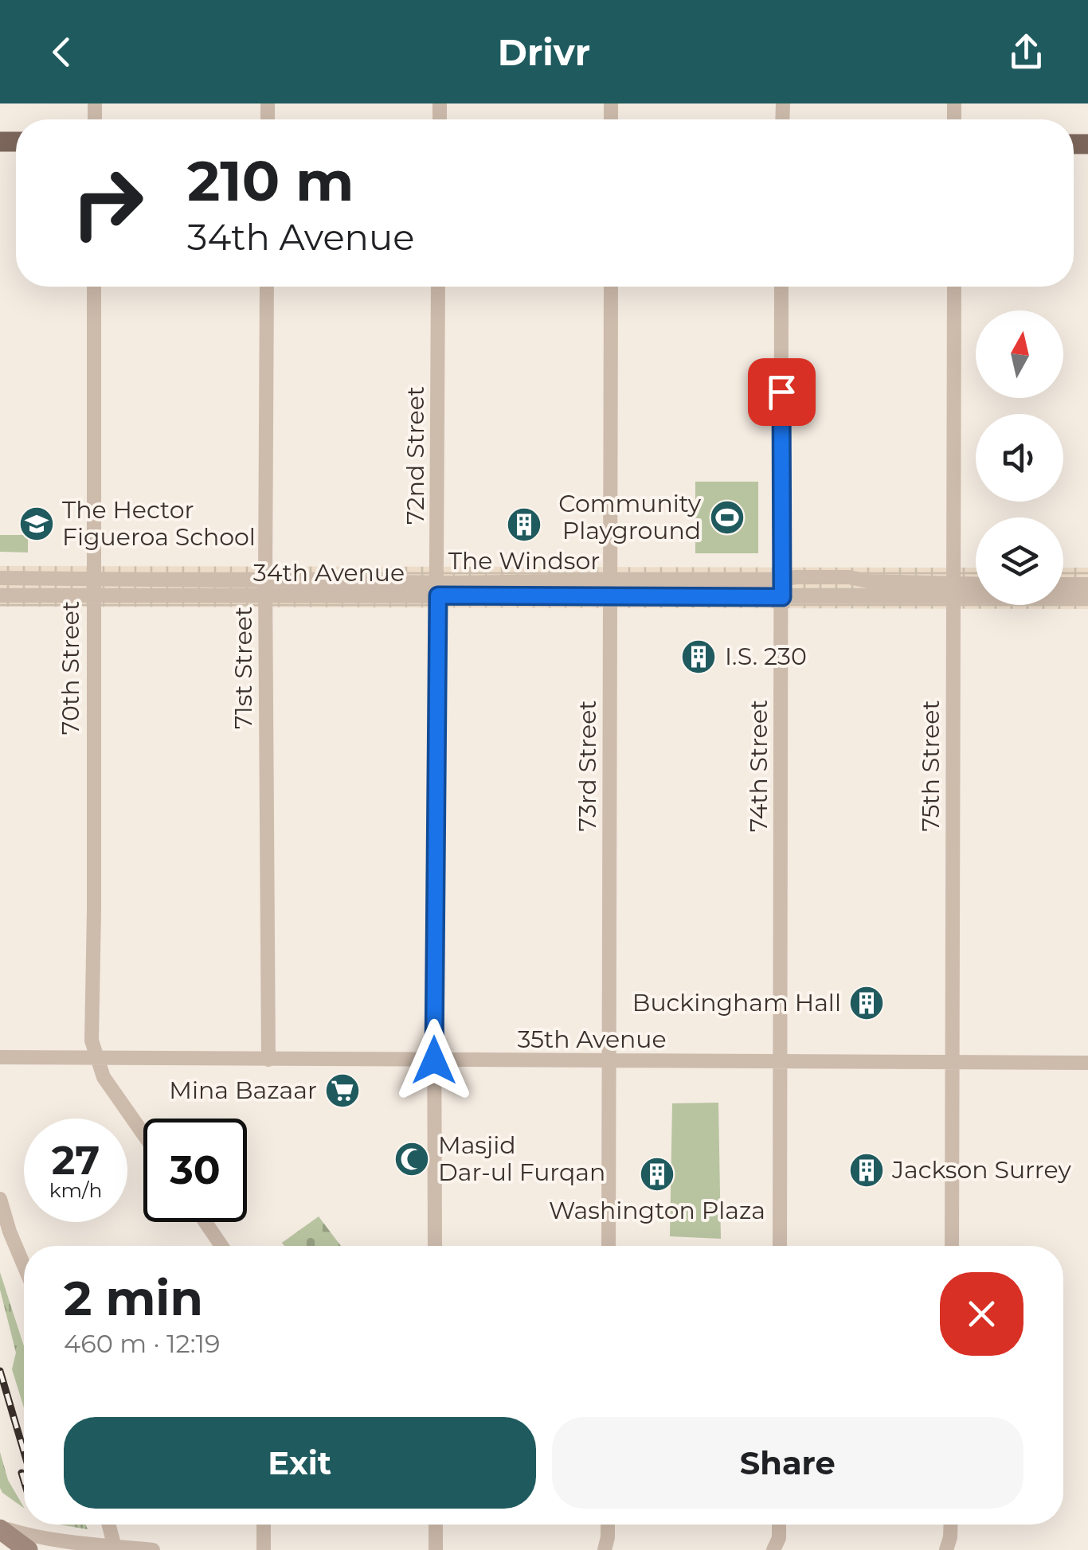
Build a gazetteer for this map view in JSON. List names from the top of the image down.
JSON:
{
  "streets": {
    "street": [
      "72nd Street",
      "34th Avenue",
      "70th Street",
      "71st Street",
      "73rd Street",
      "74th Street",
      "75th Street",
      "35th Avenue"
    ]
  },
  "crossings": [
    ["72nd Street", "34th Avenue"],
    ["72nd Street", "35th Avenue"],
    ["34th Avenue", "70th Street"],
    ["34th Avenue", "71st Street"],
    ["34th Avenue", "73rd Street"],
    ["34th Avenue", "74th Street"],
    ["34th Avenue", "75th Street"],
    ["70th Street", "35th Avenue"],
    ["71st Street", "35th Avenue"],
    ["73rd Street", "35th Avenue"],
    ["74th Street", "35th Avenue"],
    ["75th Street", "35th Avenue"]
  ],
  "places": {
    "sports": ["Community Playground"],
    "school or university": ["The Hector Figueroa School"],
    "building": [
      "The Windsor",
      "I.S. 230",
      "Buckingham Hall",
      "Jackson Surrey",
      "Washington Plaza"
    ],
    "supermarket": ["Mina Bazaar"],
    "mosque": ["Masjid Dar-ul Furqan"]
  },
  "north": "top",
  "page": {
    "header": "Drivr",
    "turn": ["210 m", "34th Avenue"],
    "speed": "27 km/h",
    "limit": "30",
    "heading": ["2 min", "460 m · 12:19"],
    "buttons": ["Exit", "Share"]
  }
}
